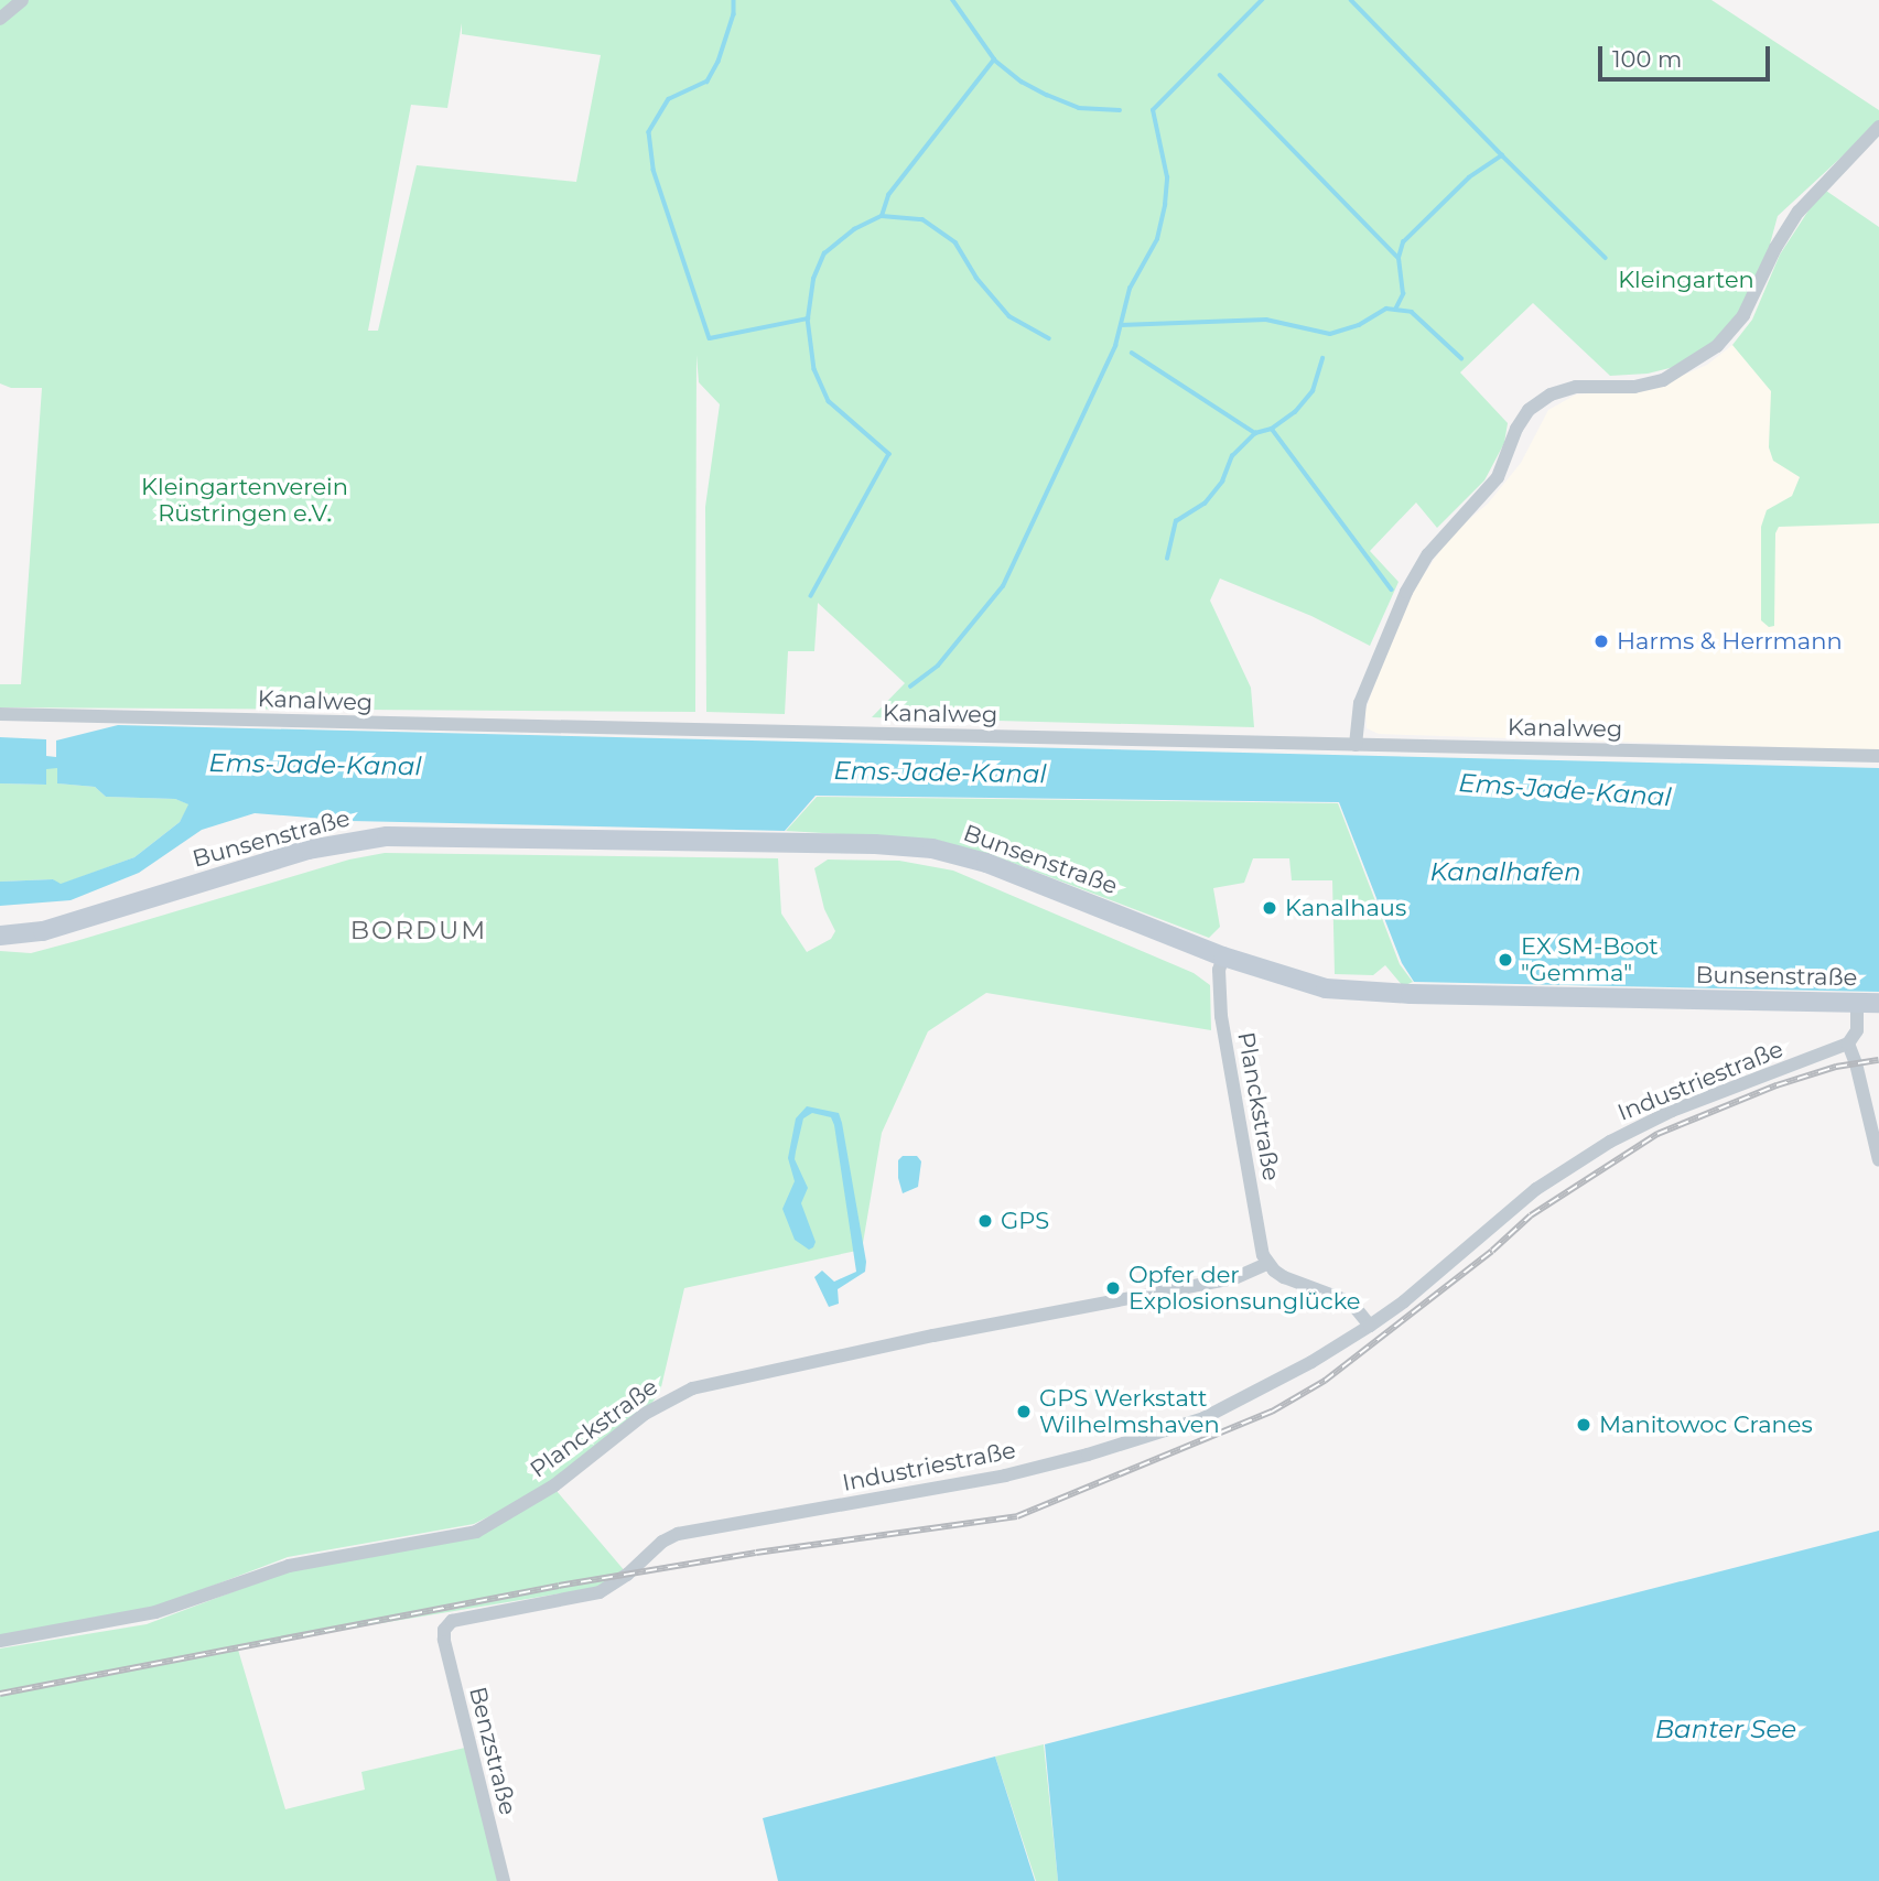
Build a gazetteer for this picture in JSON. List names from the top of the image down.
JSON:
{
  "streets": {
    "street": [
      "Kanalweg",
      "Bunsenstraße",
      "Industriestraße",
      "Planckstraße",
      "Benzstraße"
    ]
  },
  "crossings": [
    ["Bunsenstraße", "Planckstraße"],
    ["Industriestraße", "Benzstraße"]
  ],
  "districts": ["BORDUM"],
  "water": ["Ems-Jade-Kanal", "Kanalhafen", "Banter See"],
  "parks": ["Kleingarten", "Kleingartenverein Rüstringen e.V."],
  "places": [
    "Harms & Herrmann",
    "Kanalhaus",
    "EX SM-Boot \"Gemma\"",
    "GPS",
    "Opfer der Explosionsunglücke",
    "GPS Werkstatt Wilhelmshaven",
    "Manitowoc Cranes"
  ],
  "scale_bar": "100 m"
}
